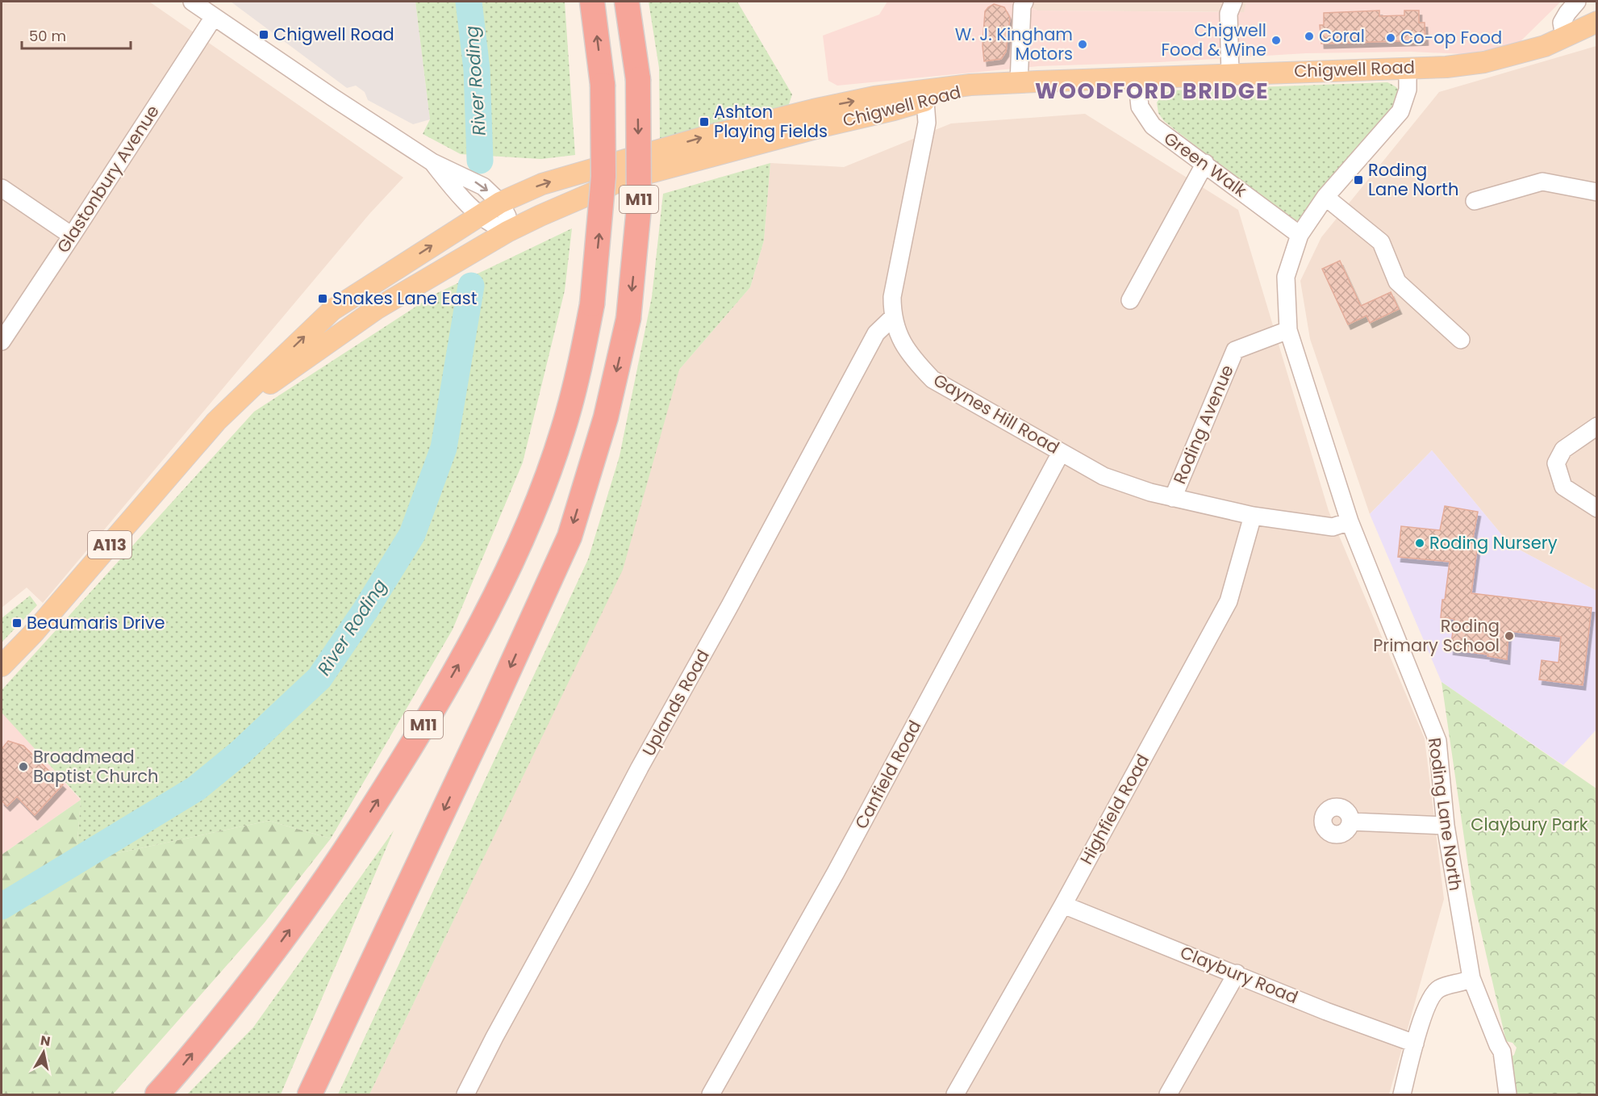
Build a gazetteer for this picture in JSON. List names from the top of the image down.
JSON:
{
  "streets": {
    "highway": ["M11"],
    "main road": ["Chigwell Road", "A113"],
    "street": [
      "Green Walk",
      "Glastonbury Avenue",
      "Gaynes Hill Road",
      "Roding Avenue",
      "Uplands Road",
      "Canfield Road",
      "Highfield Road",
      "Roding Lane North",
      "Claybury Road"
    ]
  },
  "crossings": [
    ["Chigwell Road", "Green Walk"],
    ["Chigwell Road", "Gaynes Hill Road"],
    ["Chigwell Road", "Roding Lane North"],
    ["Green Walk", "Roding Lane North"],
    ["Gaynes Hill Road", "Roding Avenue"],
    ["Gaynes Hill Road", "Uplands Road"],
    ["Gaynes Hill Road", "Canfield Road"],
    ["Gaynes Hill Road", "Highfield Road"],
    ["Gaynes Hill Road", "Roding Lane North"],
    ["Roding Avenue", "Roding Lane North"],
    ["Highfield Road", "Claybury Road"]
  ],
  "districts": ["WOODFORD BRIDGE"],
  "water": ["River Roding"],
  "parks": ["Claybury Park"],
  "places": {
    "transit": [
      "Chigwell Road",
      "Ashton Playing Fields",
      "Roding Lane North",
      "Snakes Lane East",
      "Beaumaris Drive"
    ],
    "other": [
      "Coral",
      "Co-op Food",
      "Chigwell Food & Wine",
      "W. J. Kingham Motors",
      "Roding Nursery",
      "Roding Primary School",
      "Broadmead Baptist Church"
    ]
  },
  "scale_bar": "50 m",
  "north": "top"
}
